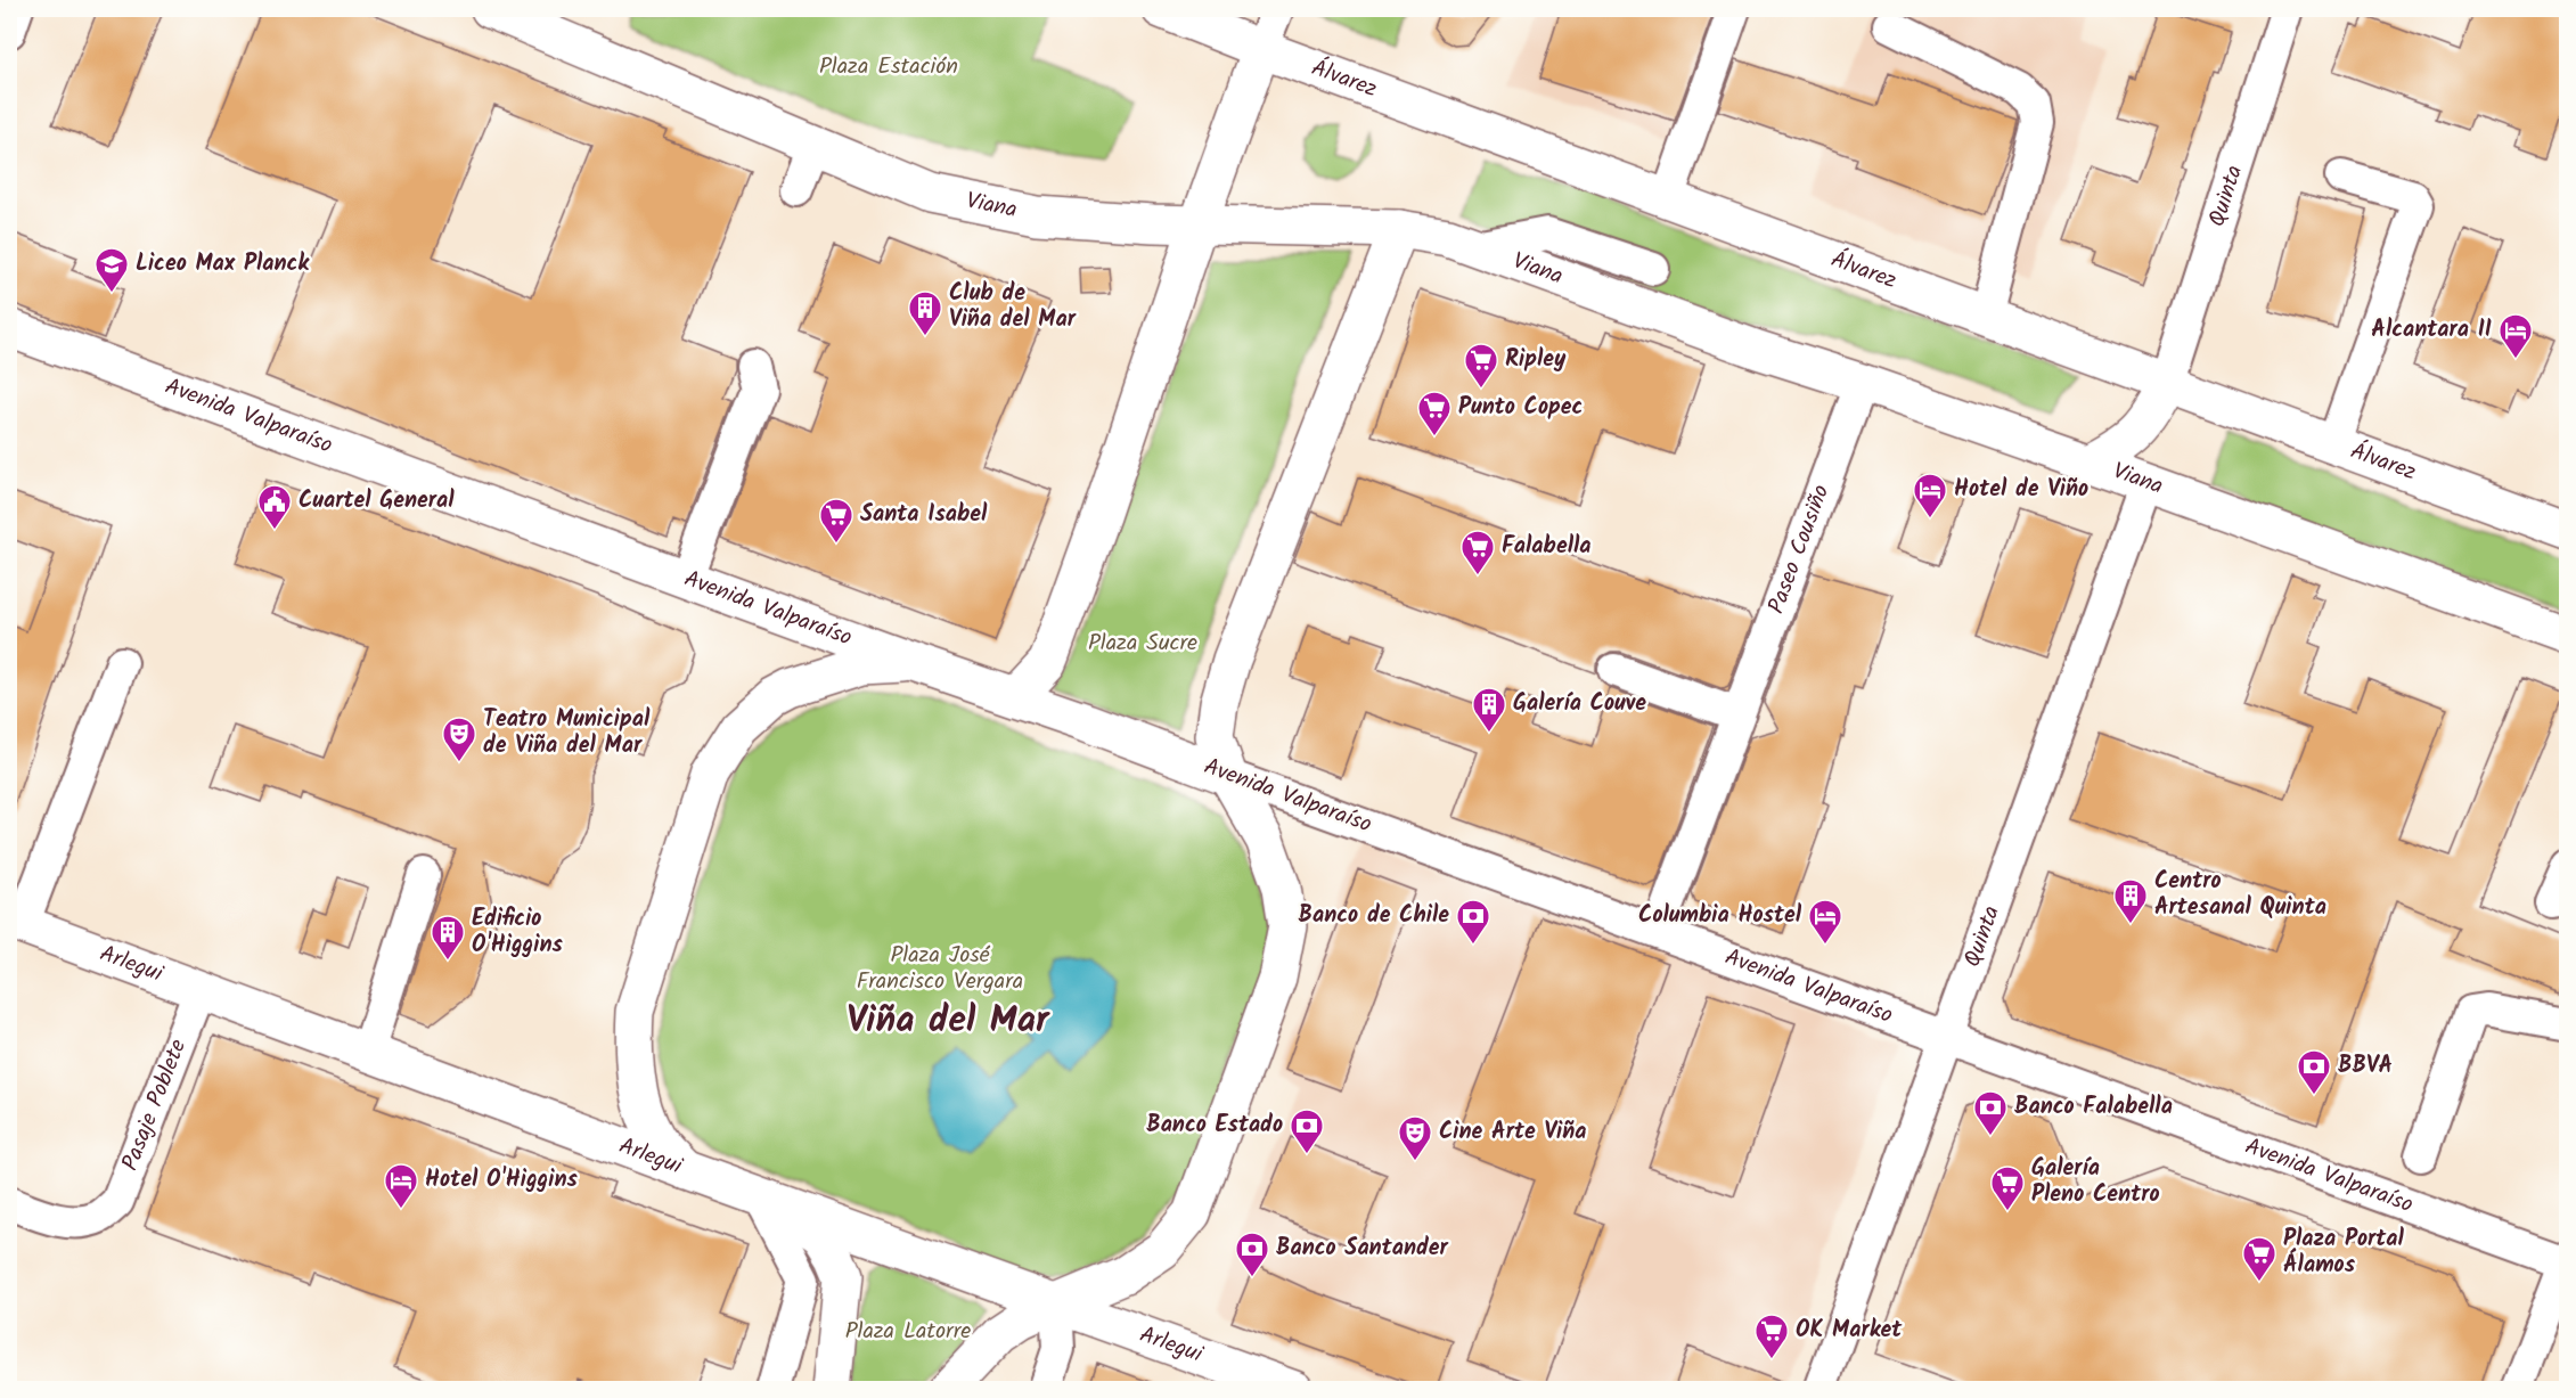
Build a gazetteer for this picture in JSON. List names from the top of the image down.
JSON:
{
  "streets": {
    "main road": [
      "Álvarez",
      "Viana",
      "Avenida Valparaíso",
      "Arlegui"
    ],
    "street": ["Quinta", "Paseo Cousiño", "Pasaje Poblete"]
  },
  "crossings": [
    ["Álvarez", "Quinta"],
    ["Quinta", "Viana"],
    ["Quinta", "Avenida Valparaíso"],
    ["Viana", "Paseo Cousiño"],
    ["Avenida Valparaíso", "Paseo Cousiño"],
    ["Arlegui", "Pasaje Poblete"]
  ],
  "districts": ["Viña del Mar"],
  "parks": [
    "Plaza Estación",
    "Plaza Sucre",
    "Plaza José Francisco Vergara",
    "Plaza Latorre"
  ],
  "places": {
    "school or university": ["Liceo Max Planck"],
    "building": [
      "Club de Viña del Mar",
      "Galería Couve",
      "Centro Artesanal Quinta",
      "Edificio O'Higgins"
    ],
    "hotel": [
      "Alcantara II",
      "Hotel de Viño",
      "Columbia Hostel",
      "Hotel O'Higgins"
    ],
    "supermarket": [
      "Ripley",
      "Punto Copec",
      "Santa Isabel",
      "Falabella",
      "Galería Pleno Centro",
      "Plaza Portal Álamos",
      "OK Market"
    ],
    "public building": ["Cuartel General"],
    "theatre": ["Teatro Municipal de Viña del Mar", "Cine Arte Viña"],
    "bank": [
      "Banco de Chile",
      "BBVA",
      "Banco Falabella",
      "Banco Estado",
      "Banco Santander"
    ]
  }
}
